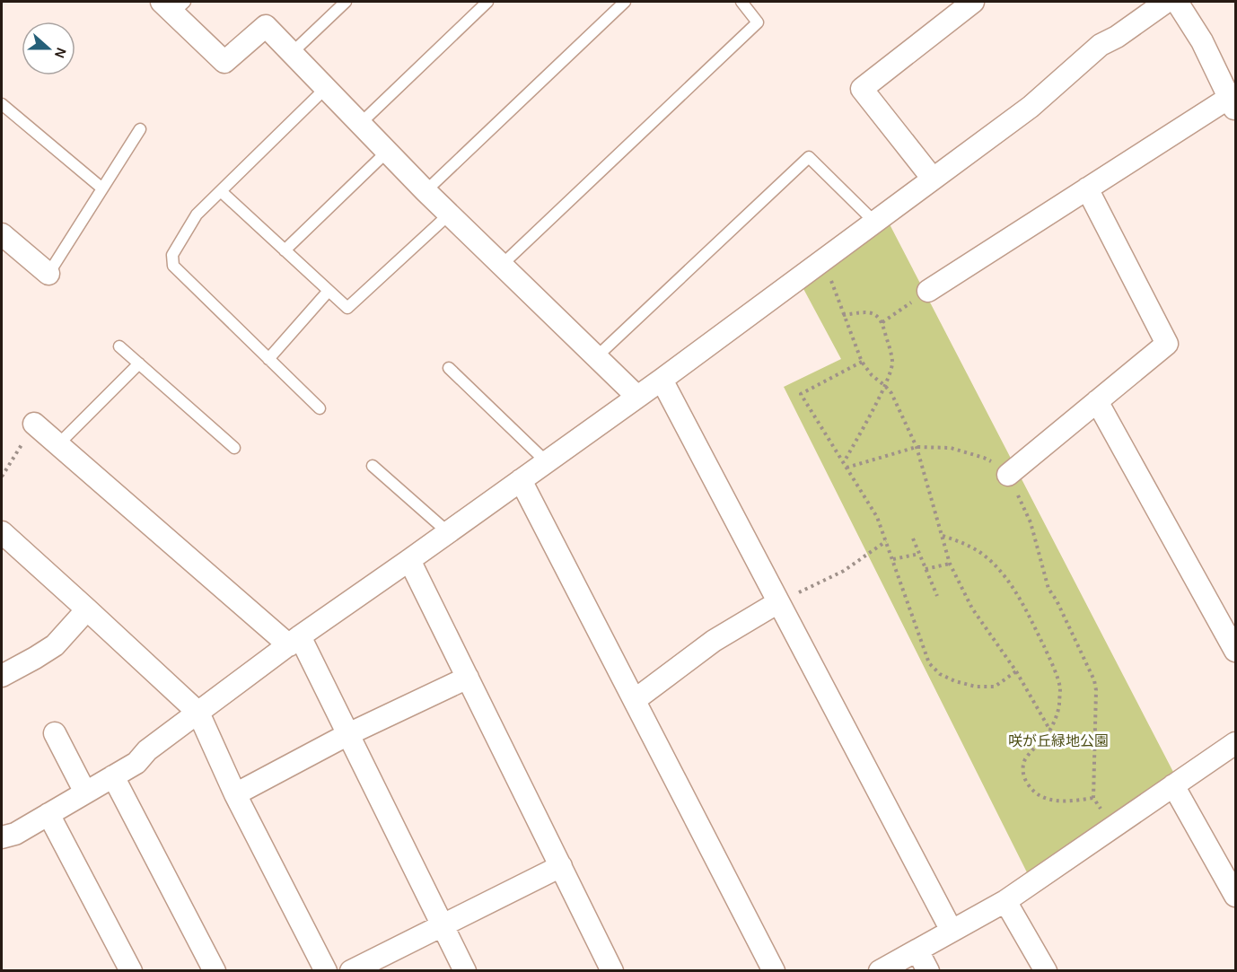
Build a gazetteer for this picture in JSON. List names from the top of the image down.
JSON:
{
  "parks": ["咲が丘緑地公園"],
  "north": "right"
}
